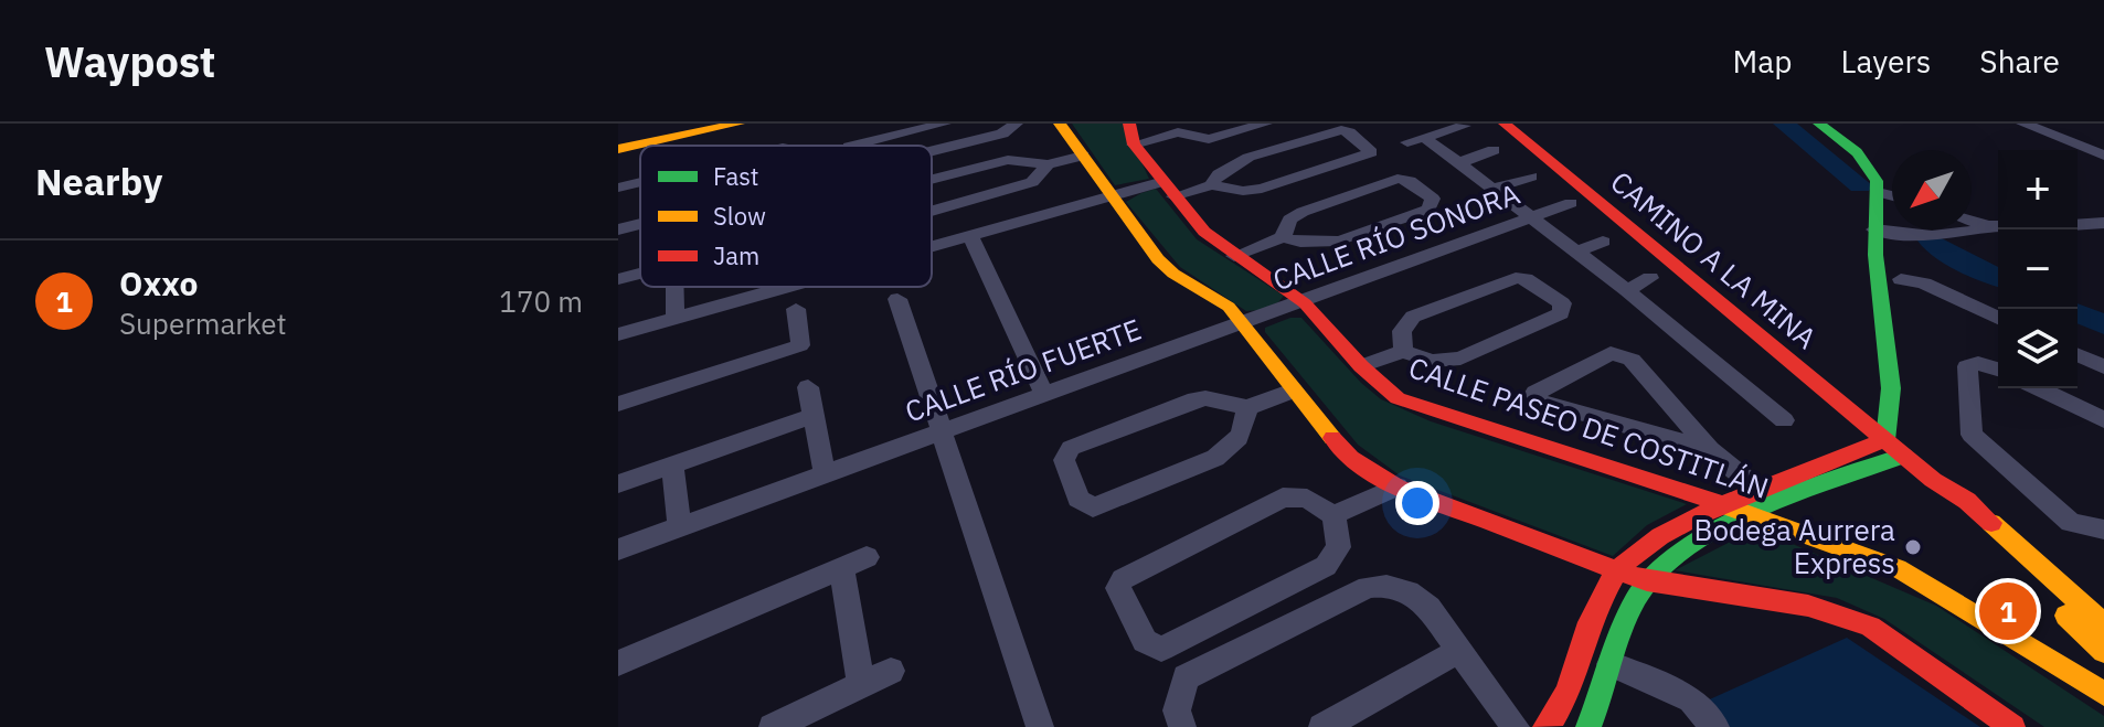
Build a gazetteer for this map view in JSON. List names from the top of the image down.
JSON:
{
  "streets": {
    "street": [
      "CALLE RÍO SONORA",
      "CAMINO A LA MINA",
      "CALLE RÍO FUERTE",
      "CALLE PASEO DE COSTITLÁN"
    ]
  },
  "crossings": [
    ["CALLE RÍO SONORA", "CALLE RÍO FUERTE"],
    ["CALLE RÍO SONORA", "CALLE PASEO DE COSTITLÁN"]
  ],
  "places": ["Bodega Aurrera Express"],
  "legend": ["Fast", "Slow", "Jam"],
  "north": "bottom left",
  "page": {
    "header": "Waypost",
    "nav": ["Map", "Layers", "Share"],
    "heading": "Nearby",
    "map_buttons": ["+", "−"],
    "list": [
      {
        "mark": "1",
        "name": "Oxxo",
        "note": "Supermarket",
        "value": "170 m"
      }
    ],
    "pins": "1"
  }
}
